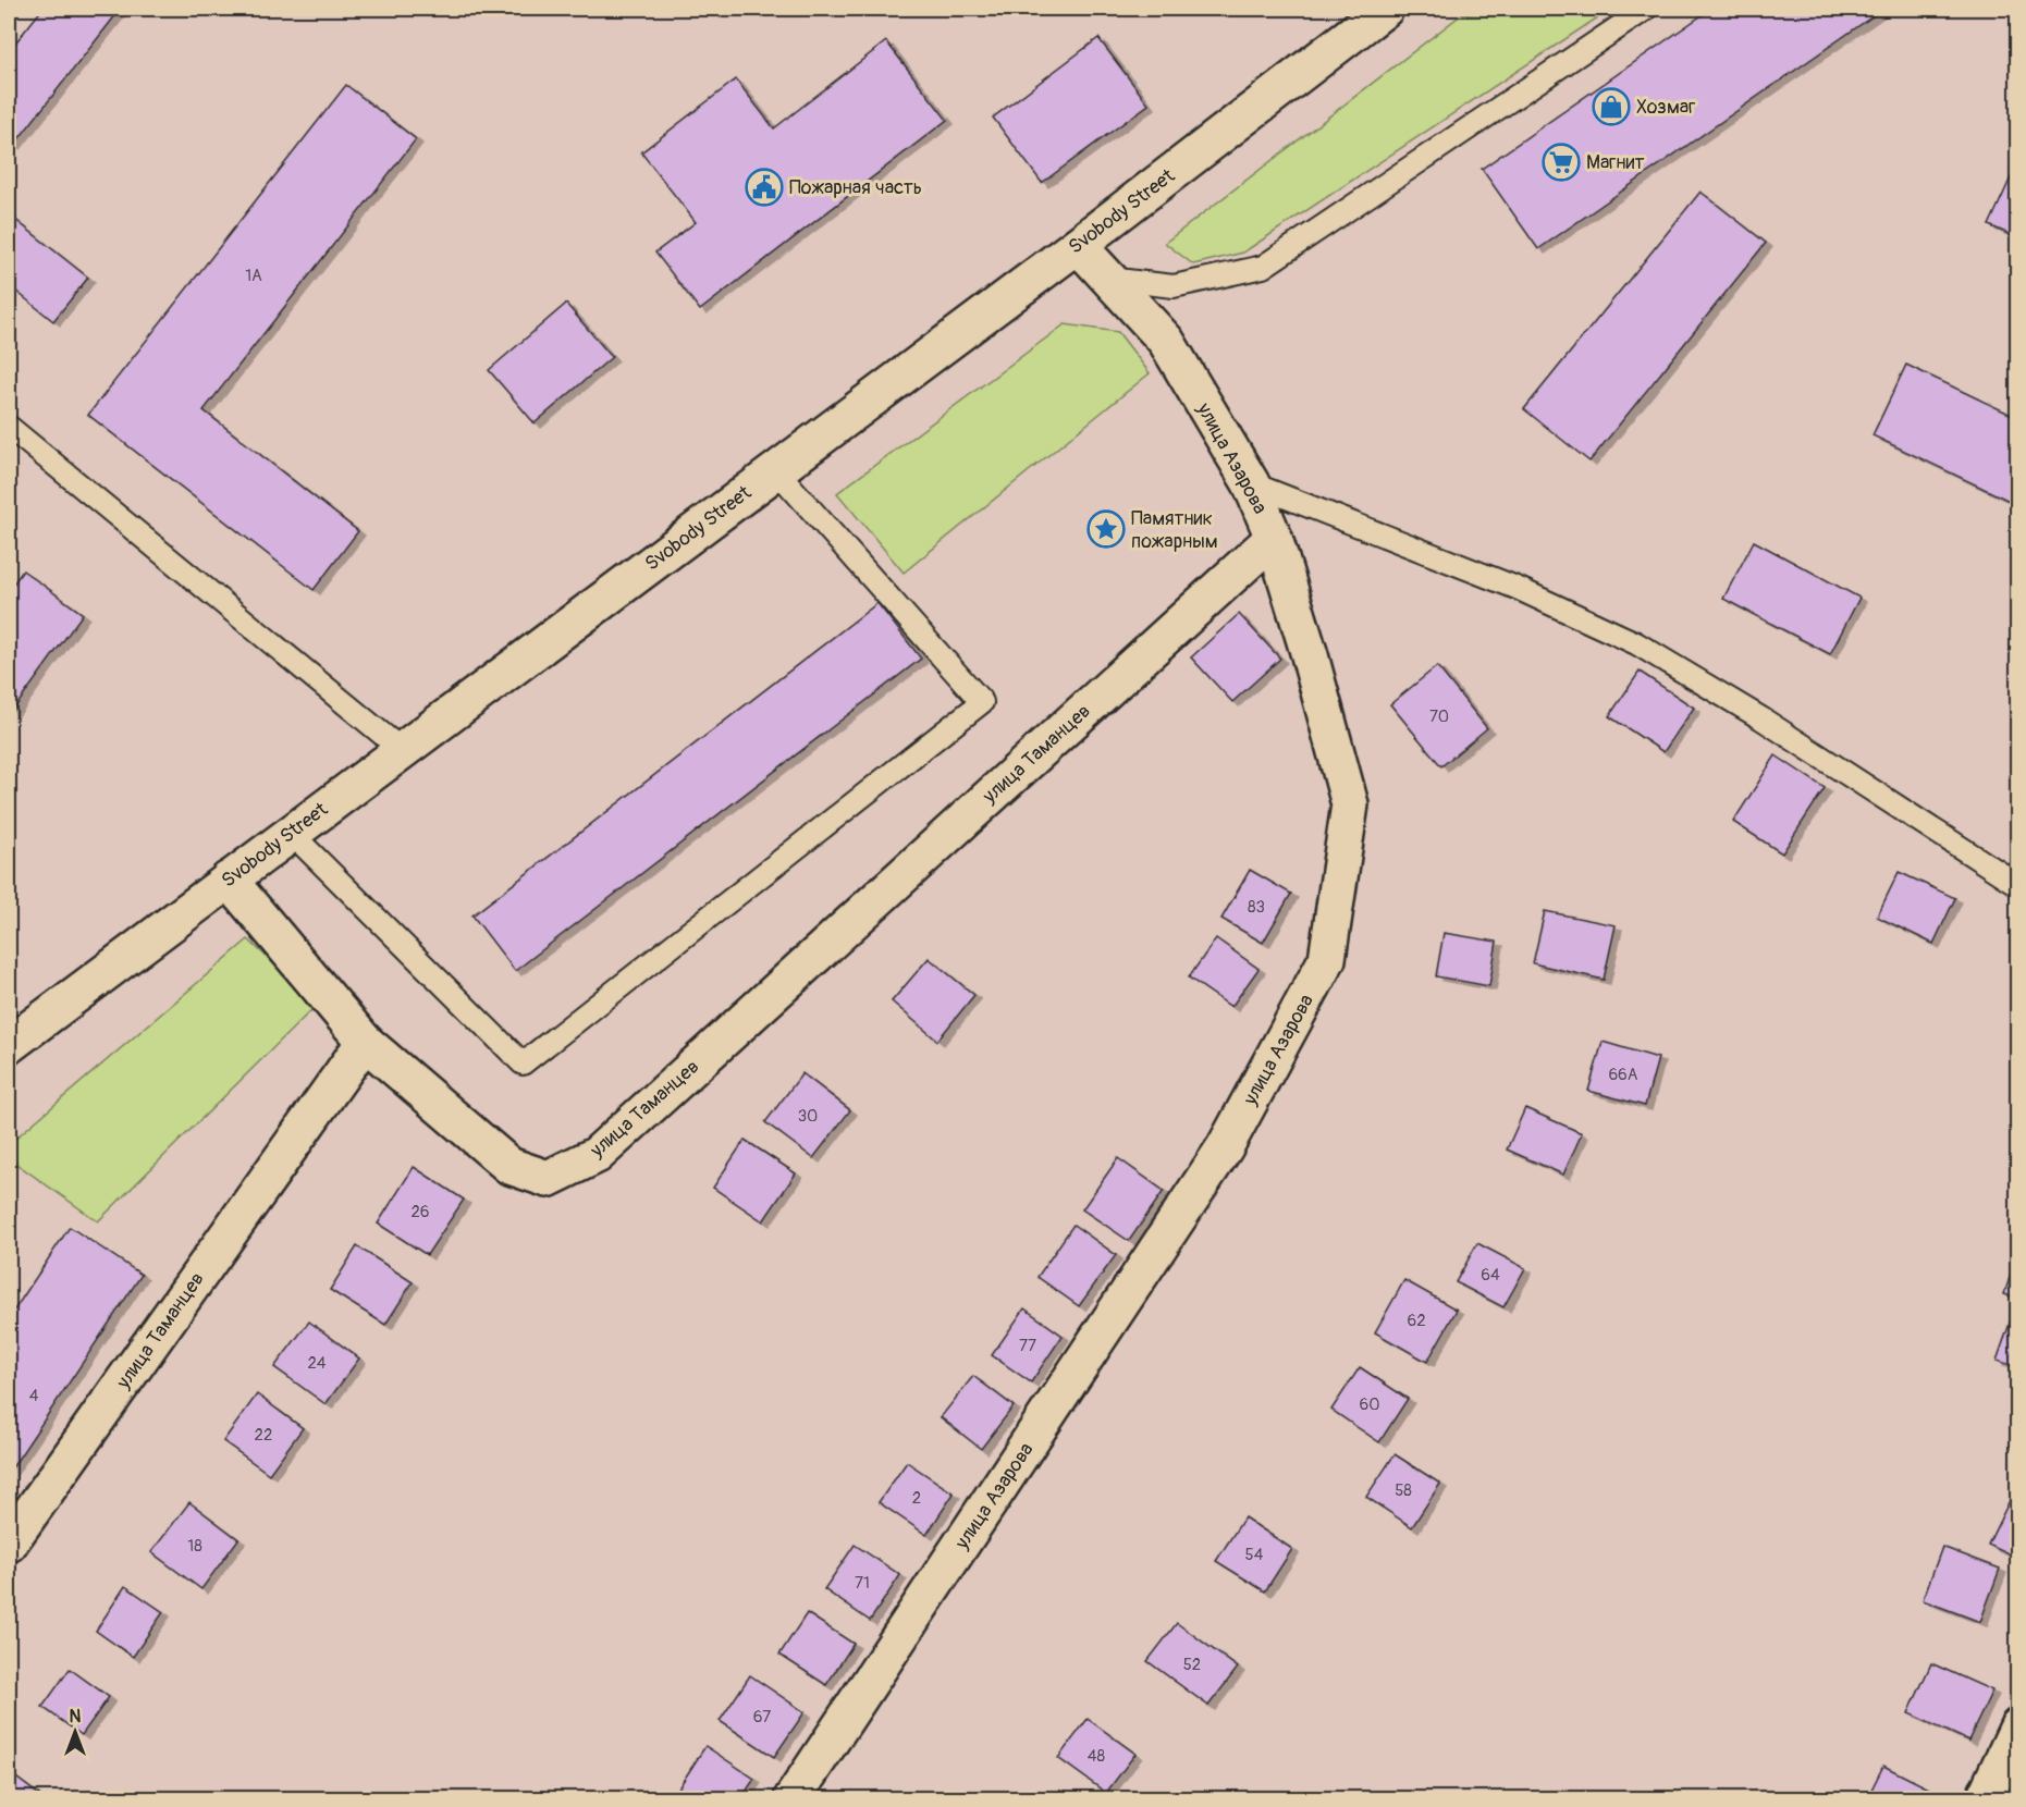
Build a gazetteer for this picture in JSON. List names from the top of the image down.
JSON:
{
  "streets": {
    "street": ["Svobody Street", "улица Азарова", "улица Таманцев"]
  },
  "crossings": [
    ["Svobody Street", "улица Азарова"],
    ["улица Азарова", "улица Таманцев"]
  ],
  "places": {
    "shop": ["Хозмаг"],
    "supermarket": ["Магнит"],
    "public building": ["Пожарная часть"],
    "place": ["Памятник пожарным"]
  },
  "house_numbers": [
    "1А",
    "70",
    "83",
    "66А",
    "30",
    "26",
    "64",
    "62",
    "77",
    "24",
    "4",
    "60",
    "22",
    "58",
    "2",
    "18",
    "54",
    "71",
    "52",
    "67",
    "48"
  ],
  "north": "top"
}
